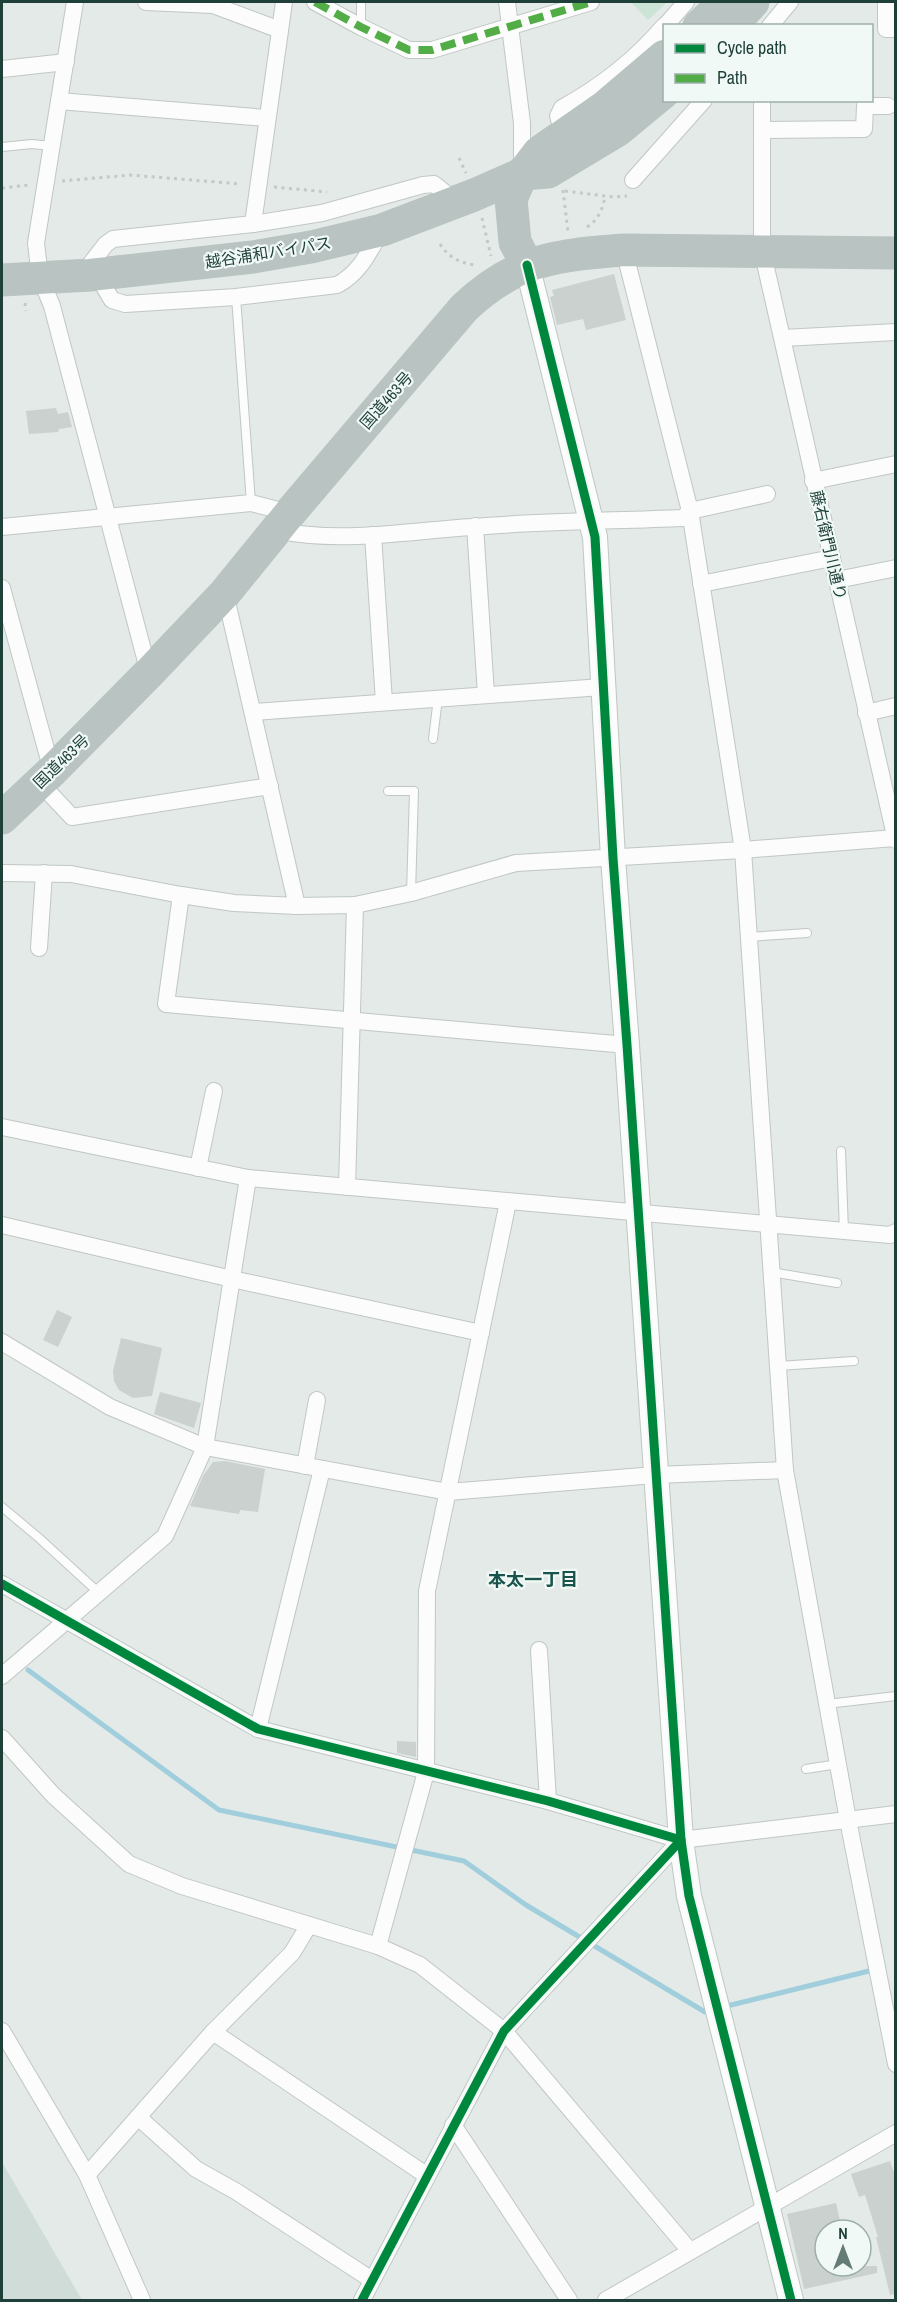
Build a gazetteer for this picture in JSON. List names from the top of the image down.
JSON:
{
  "streets": {
    "highway": ["越谷浦和バイパス", "国道463号"],
    "street": ["藤右衛門川通り"]
  },
  "crossings": [
    ["国道463号", "藤右衛門川通り"]
  ],
  "districts": ["本太一丁目"],
  "legend": ["Cycle path", "Path"],
  "north": "top"
}
